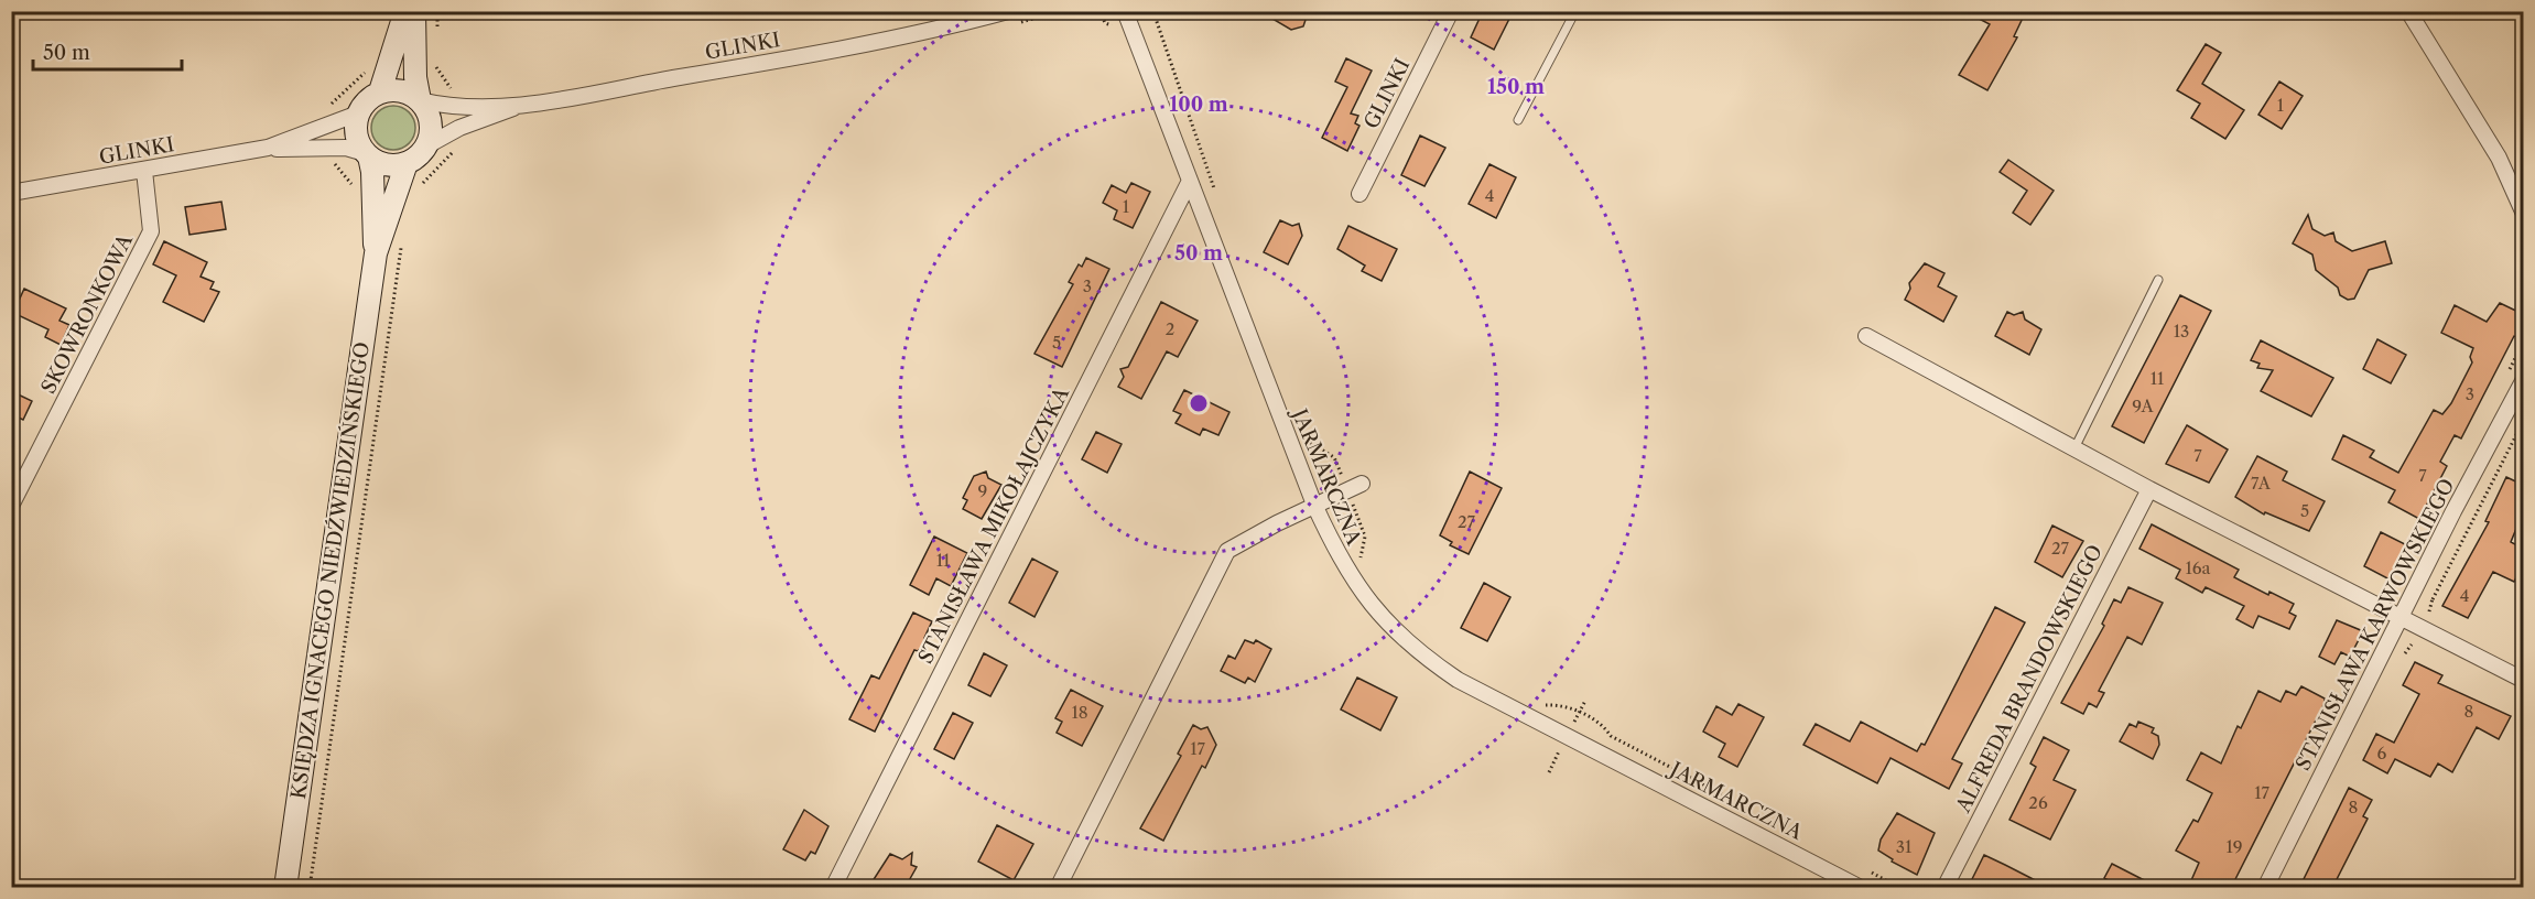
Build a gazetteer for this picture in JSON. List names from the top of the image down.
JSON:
{
  "streets": {
    "main road": ["KSIĘDZA IGNACEGO NIEDŹWIEDZIŃSKIEGO"],
    "street": [
      "GLINKI",
      "SKOWRONKOWA",
      "JARMARCZNA",
      "STANISŁAWA MIKOŁAJCZYKA",
      "STANISŁAWA KARWOWSKIEGO",
      "ALFREDA BRANDOWSKIEGO"
    ]
  },
  "crossings": [
    ["GLINKI", "SKOWRONKOWA"],
    ["GLINKI", "KSIĘDZA IGNACEGO NIEDŹWIEDZIŃSKIEGO"],
    ["JARMARCZNA", "STANISŁAWA MIKOŁAJCZYKA"]
  ],
  "house_numbers": [
    "1",
    "4",
    "1",
    "3",
    "2",
    "13",
    "5",
    "11",
    "3",
    "9A",
    "7",
    "7",
    "7A",
    "9",
    "5",
    "27",
    "27",
    "11",
    "16a",
    "4",
    "8",
    "18",
    "17",
    "6",
    "17",
    "26",
    "8",
    "31",
    "19"
  ],
  "scale_bar": "50 m",
  "rings": ["150 m", "100 m", "50 m"]
}
